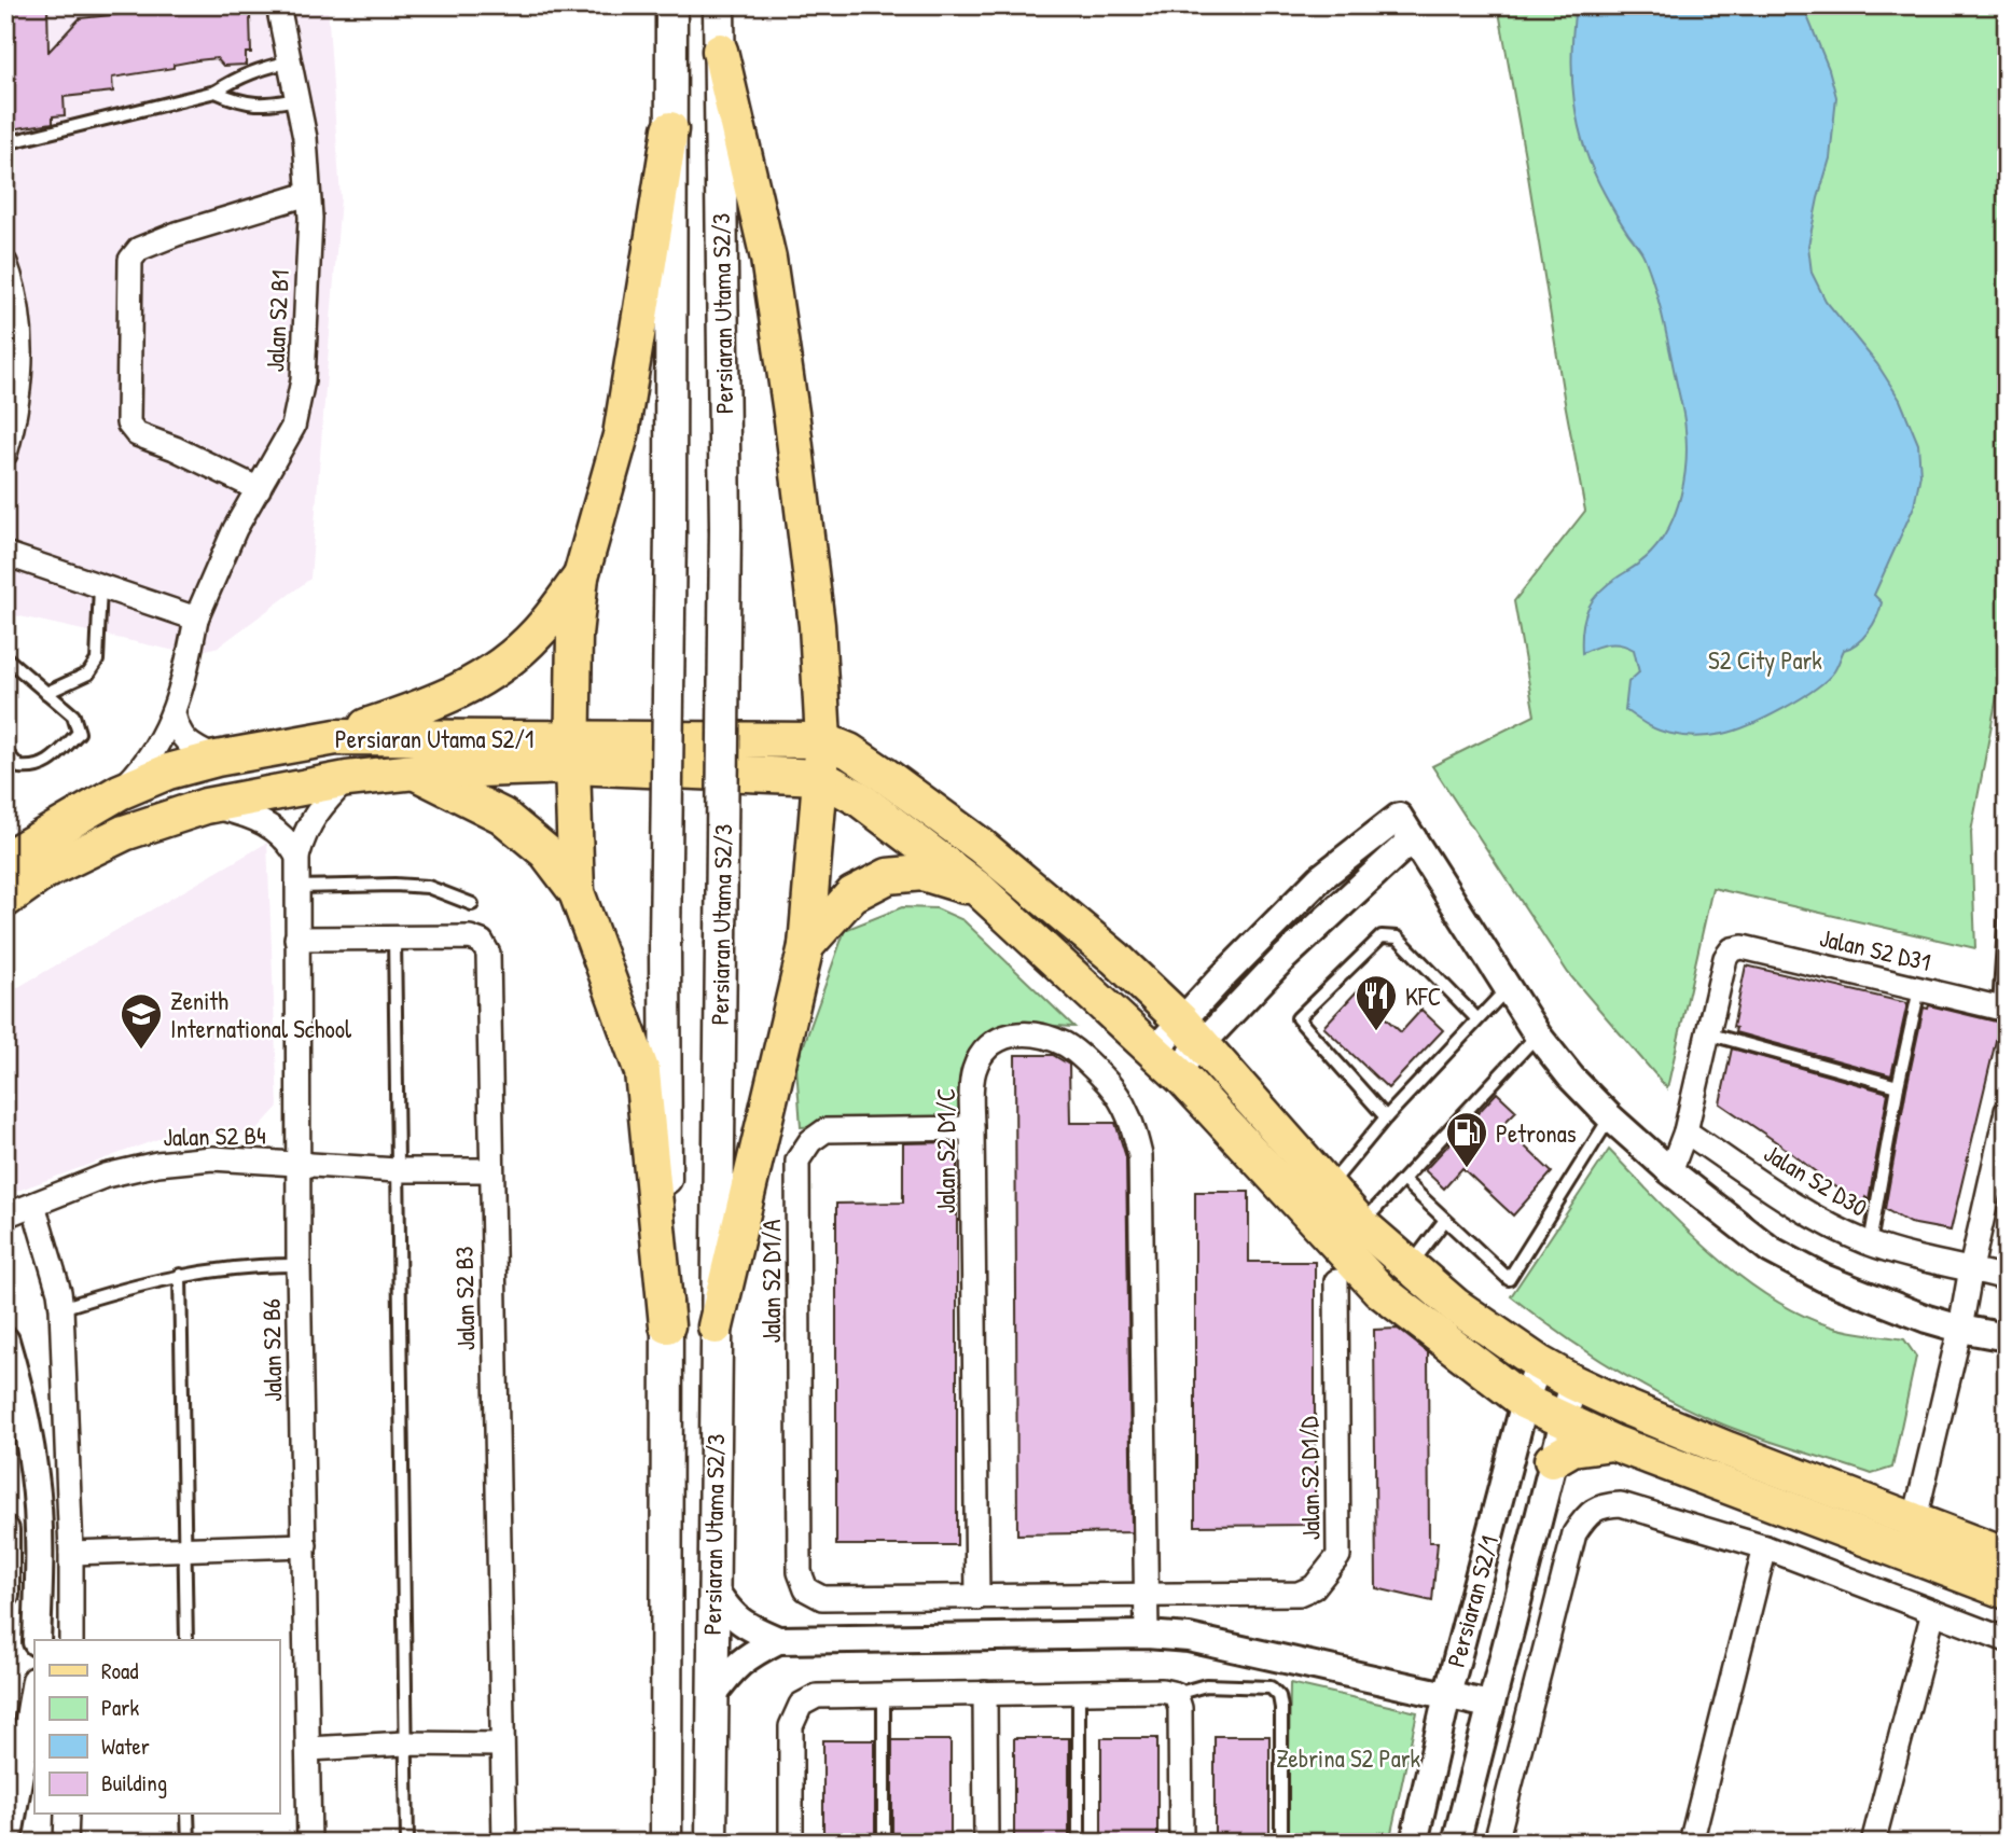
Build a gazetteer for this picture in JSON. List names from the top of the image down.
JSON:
{
  "streets": {
    "main road": ["Persiaran Utama S2/3", "Persiaran Utama S2/1"],
    "street": [
      "Jalan S2 B1",
      "Jalan S2 D31",
      "Jalan S2 B4",
      "Jalan S2 D1/C",
      "Jalan S2 D30",
      "Jalan S2 D1/A",
      "Jalan S2 B3",
      "Jalan S2 B6",
      "Jalan S2 D1/D",
      "Persiaran S2/1"
    ]
  },
  "crossings": [
    ["Jalan S2 B1", "Persiaran Utama S2/1"],
    ["Persiaran Utama S2/1", "Jalan S2 B6"],
    ["Jalan S2 B4", "Jalan S2 B3"],
    ["Jalan S2 B4", "Jalan S2 B6"],
    ["Jalan S2 D1/C", "Jalan S2 D1/A"],
    ["Jalan S2 D1/C", "Jalan S2 D1/D"],
    ["Jalan S2 D1/A", "Jalan S2 D1/D"],
    ["Jalan S2 B3", "Jalan S2 B6"]
  ],
  "parks": ["S2 City Park", "Zebrina S2 Park"],
  "places": {
    "restaurant": ["KFC"],
    "school or university": ["Zenith International School"],
    "fuel station": ["Petronas"]
  },
  "legend": [
    "Road",
    "Park",
    "Water",
    "Building"
  ]
}
